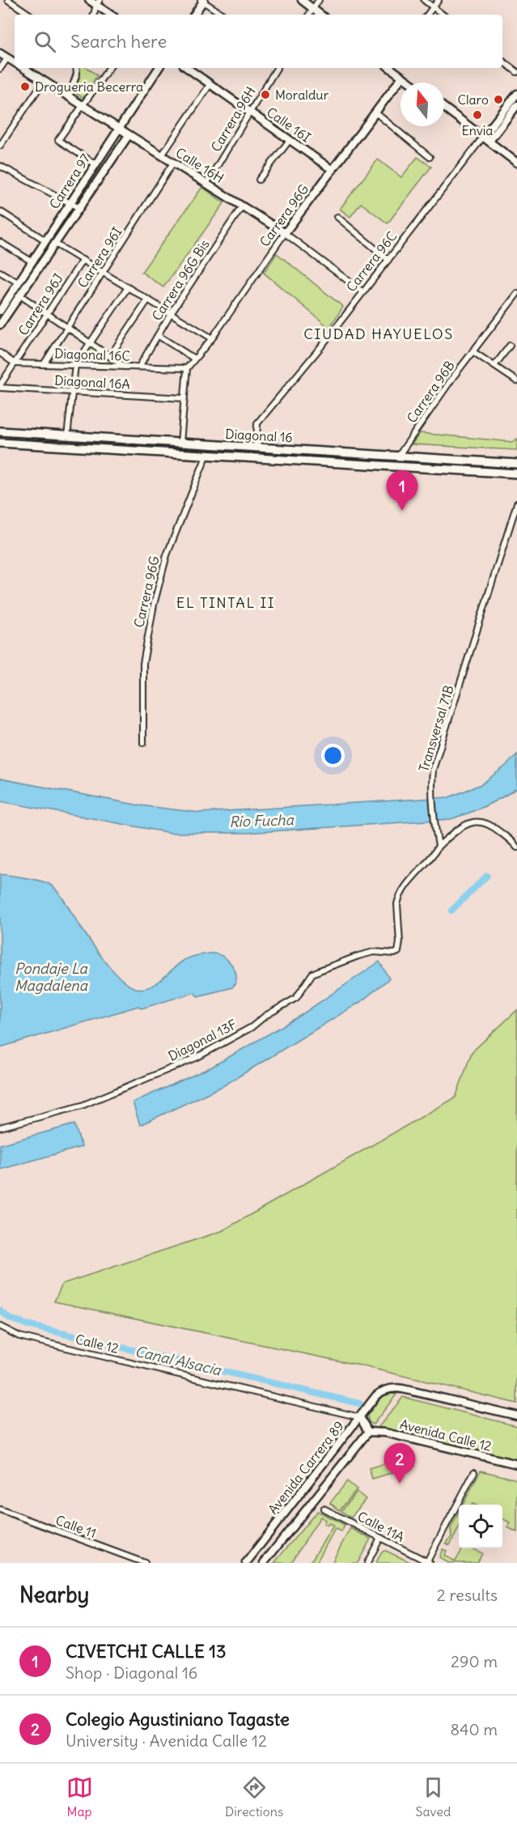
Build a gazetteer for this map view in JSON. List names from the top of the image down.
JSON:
{
  "streets": {
    "main road": ["Diagonal 16"],
    "street": [
      "Carrera 96H",
      "Calle 16I",
      "Calle 16H",
      "Carrera 97",
      "Carrera 96G",
      "Carrera 96I",
      "Carrera 96C",
      "Carrera 96G Bis",
      "Carrera 96J",
      "Diagonal 16C",
      "Diagonal 16A",
      "Carrera 96B",
      "Transversal 71B",
      "Diagonal 13F",
      "Calle 12",
      "Avenida Calle 12",
      "Avenida Carrera 89",
      "Calle 11",
      "Calle 11A"
    ]
  },
  "crossings": [
    ["Carrera 96H", "Calle 16I"],
    ["Carrera 96H", "Calle 16H"],
    ["Calle 16I", "Carrera 96G"],
    ["Calle 16H", "Carrera 97"],
    ["Calle 16H", "Carrera 96G"],
    ["Calle 16H", "Carrera 96I"],
    ["Calle 16H", "Carrera 96C"],
    ["Calle 16H", "Carrera 96G Bis"],
    ["Carrera 96G", "Diagonal 16C"],
    ["Carrera 96G", "Diagonal 16"],
    ["Carrera 96I", "Diagonal 16C"],
    ["Carrera 96C", "Diagonal 16"],
    ["Carrera 96G Bis", "Diagonal 16C"],
    ["Carrera 96J", "Diagonal 16C"],
    ["Carrera 96J", "Diagonal 16A"],
    ["Carrera 96B", "Diagonal 16"],
    ["Transversal 71B", "Diagonal 13F"],
    ["Calle 12", "Avenida Carrera 89"],
    ["Avenida Calle 12", "Avenida Carrera 89"]
  ],
  "districts": ["CIUDAD HAYUELOS", "EL TINTAL II"],
  "water": ["Río Fucha", "Pondaje La Magdalena", "Canal Alsacia"],
  "places": [
    "Drogueria Becerra",
    "Moraldur",
    "Claro",
    "Envia"
  ],
  "north": "top",
  "page": {
    "search": "Search here",
    "pins": ["1", "2"],
    "heading": ["Nearby", "2 results"],
    "list": [
      {
        "mark": "1",
        "name": "CIVETCHI CALLE 13",
        "note": "Shop · Diagonal 16",
        "value": "290 m"
      },
      {
        "mark": "2",
        "name": "Colegio Agustiniano Tagaste",
        "note": "University · Avenida Calle 12",
        "value": "840 m"
      }
    ],
    "nav": ["Map", "Directions", "Saved"]
  }
}
